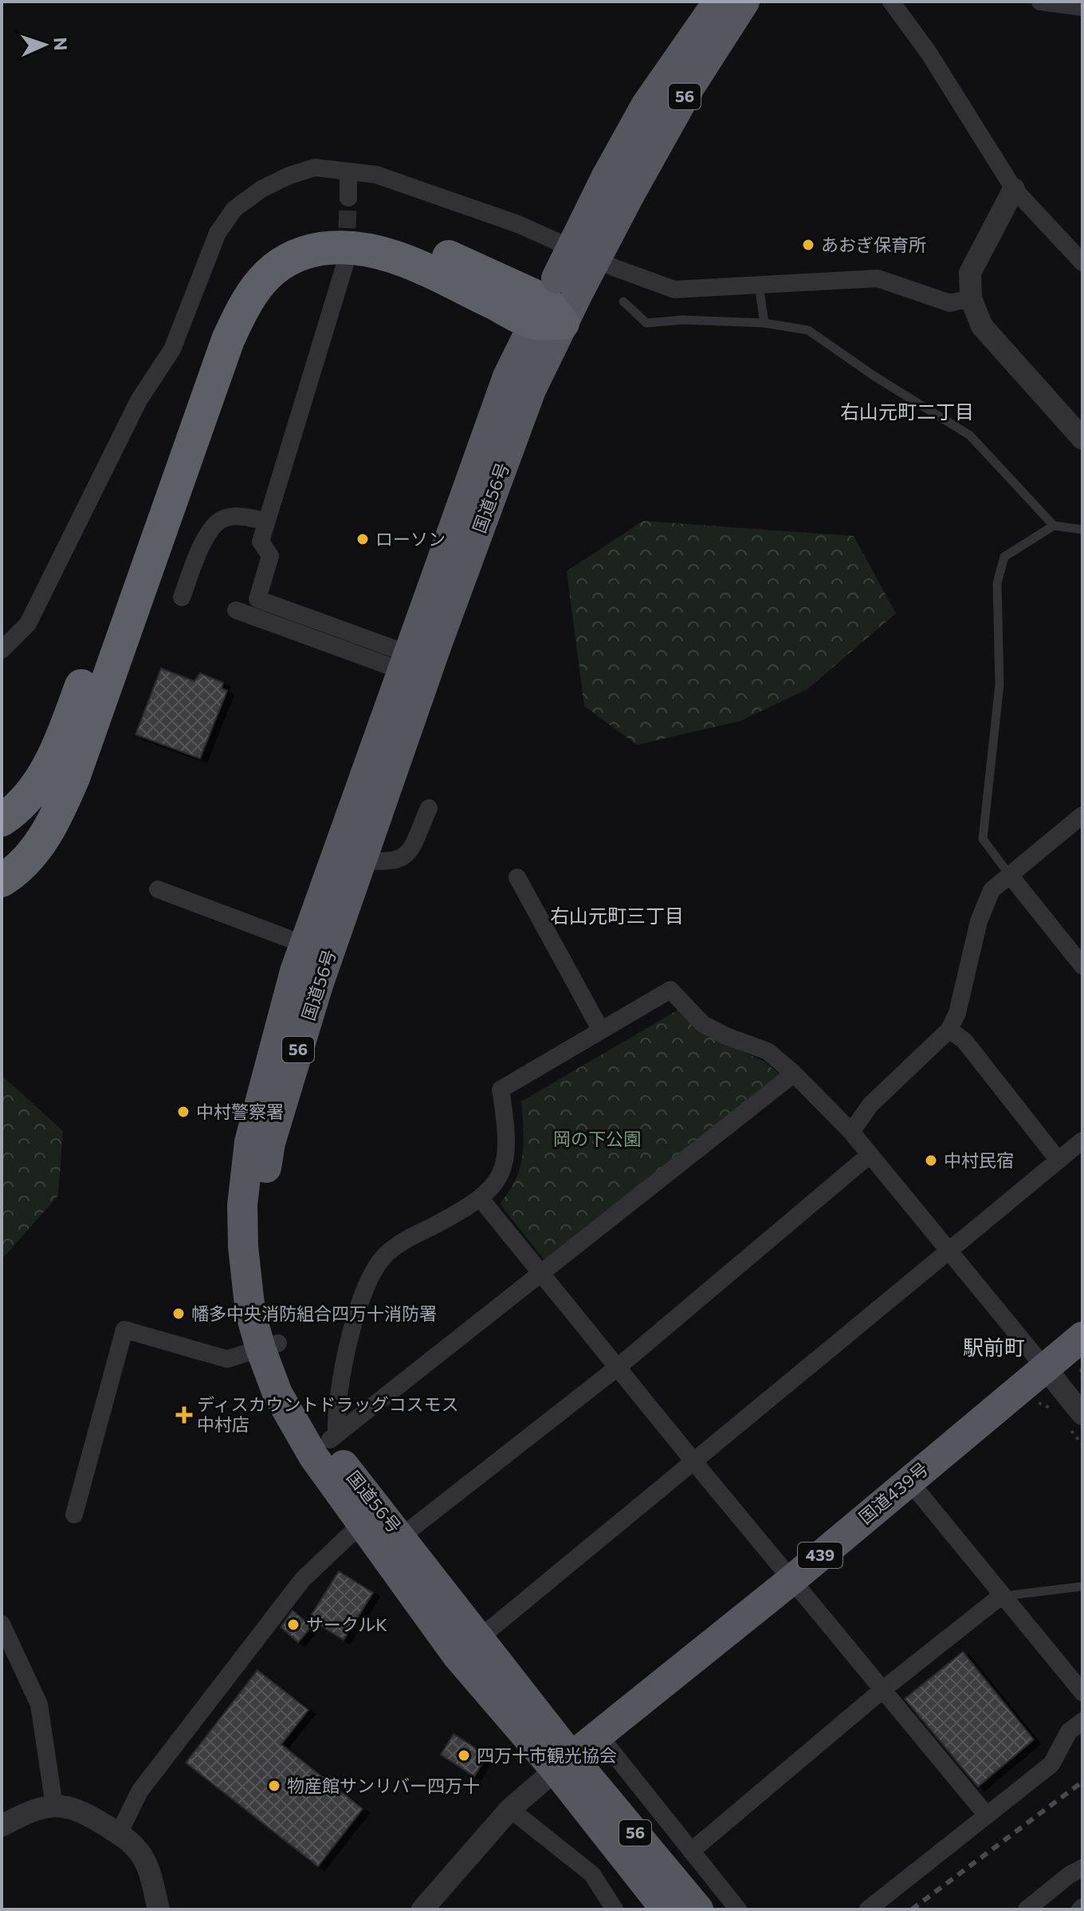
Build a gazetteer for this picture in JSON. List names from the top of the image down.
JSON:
{
  "streets": {
    "highway": [
      "56",
      "国道56号",
      "国道439号",
      "439"
    ]
  },
  "crossings": [
    ["国道56号", "国道439号"]
  ],
  "districts": ["右山元町二丁目", "右山元町三丁目", "駅前町"],
  "parks": ["岡の下公園"],
  "places": {
    "other": [
      "あおぎ保育所",
      "ローソン",
      "中村警察署",
      "中村民宿",
      "幡多中央消防組合四万十消防署",
      "サークルK",
      "四万十市観光協会",
      "物産館サンリバー四万十"
    ],
    "health": ["ディスカウントドラッグコスモス 中村店"]
  },
  "north": "right"
}
